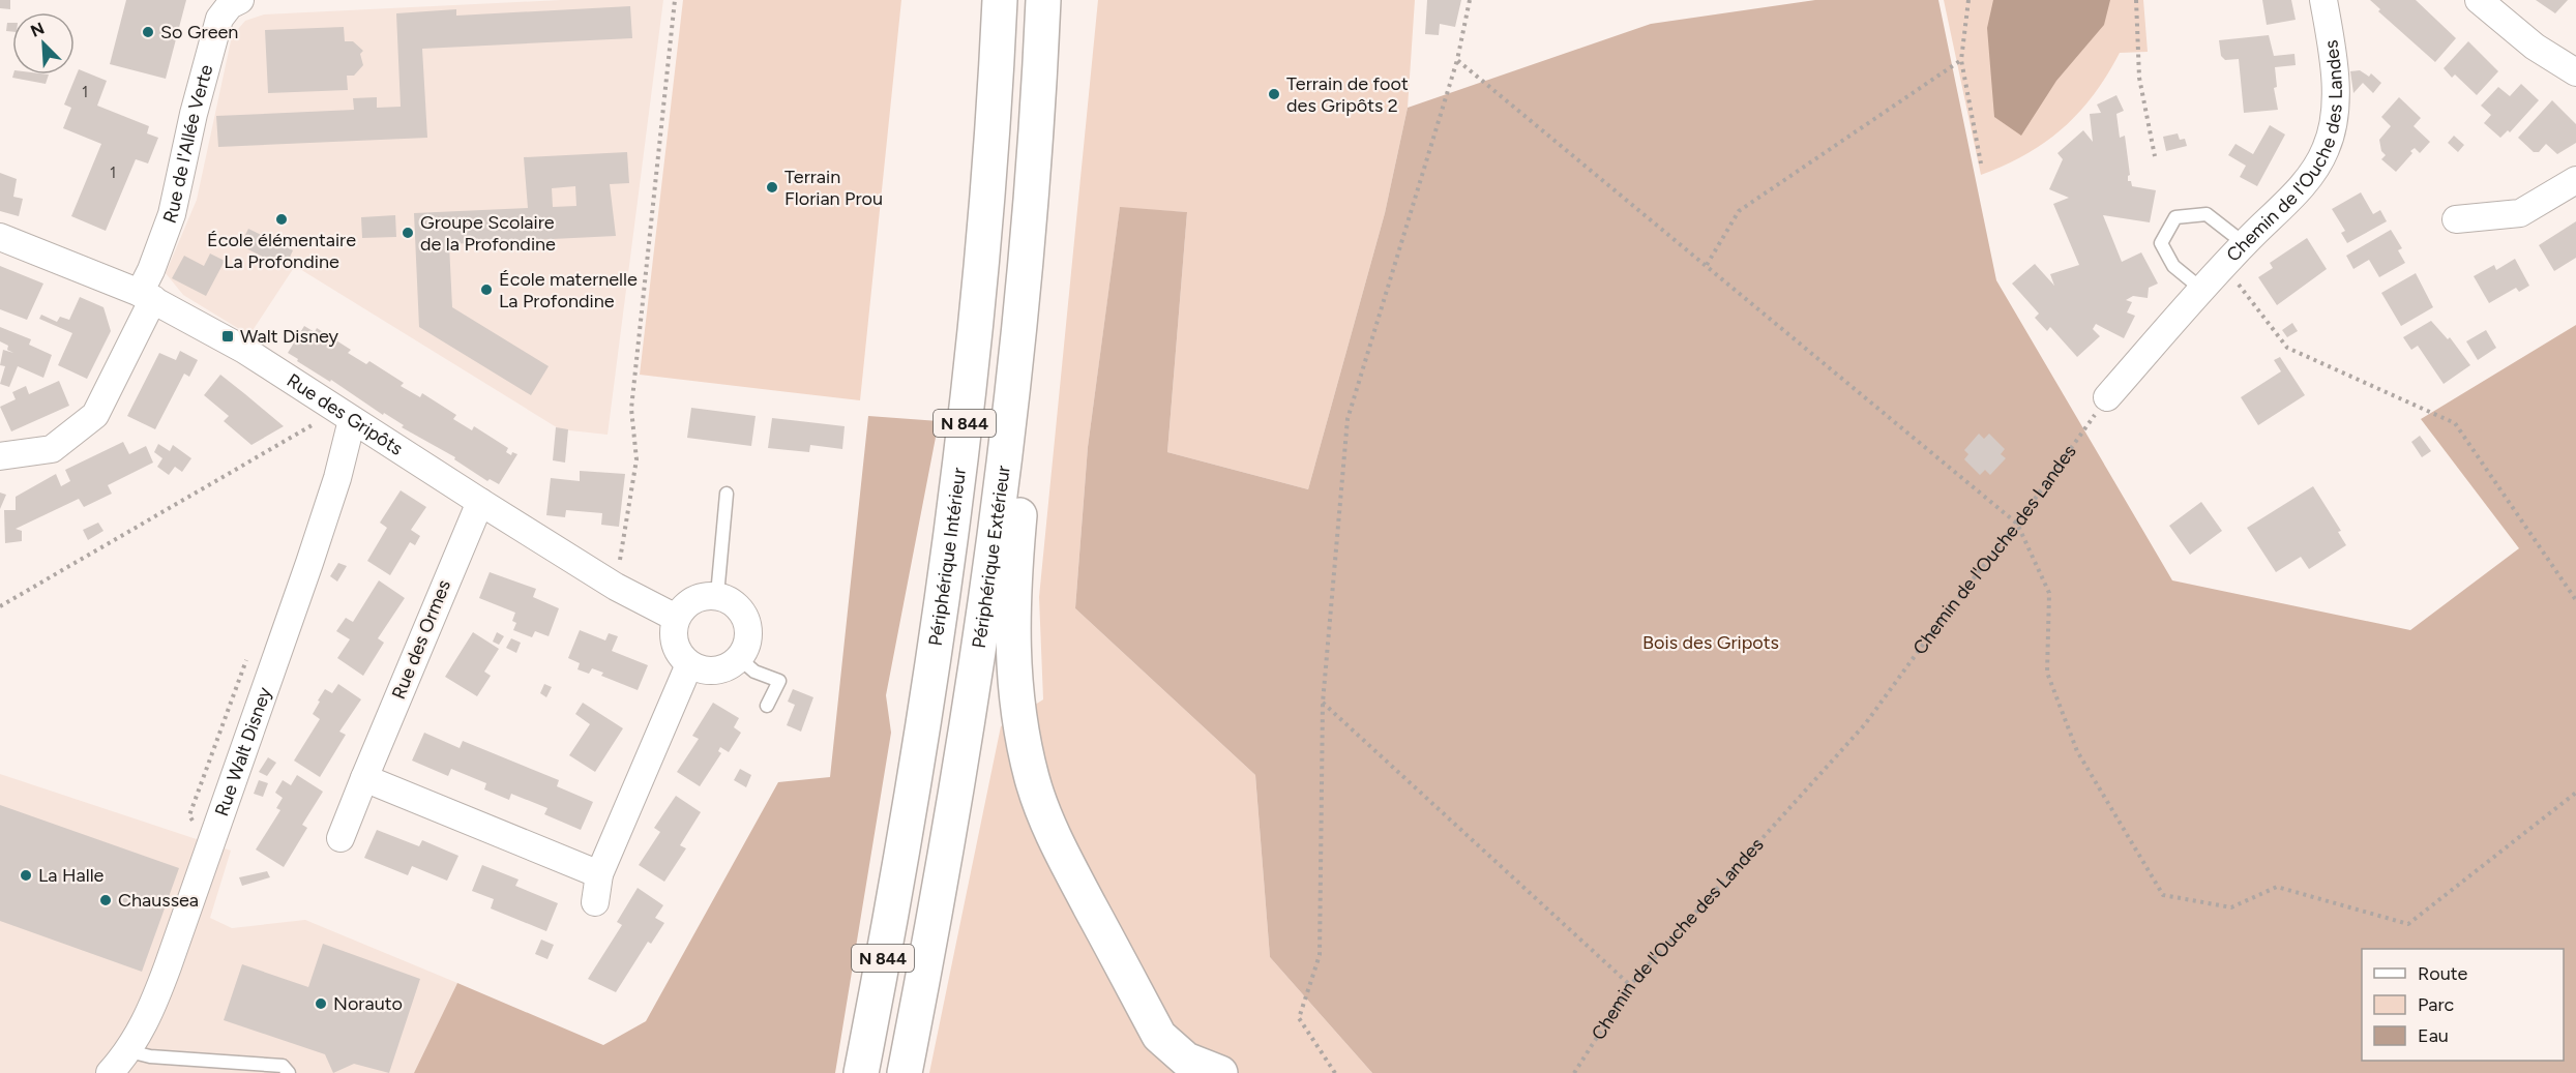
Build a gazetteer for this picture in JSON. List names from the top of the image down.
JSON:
{
  "streets": {
    "highway": ["N 844", "Périphérique Intérieur", "Périphérique Extérieur"],
    "street": [
      "Rue de l'Allée Verte",
      "Chemin de l'Ouche des Landes",
      "Rue des Gripôts",
      "Rue des Ormes",
      "Rue Walt Disney"
    ]
  },
  "crossings": [
    ["Rue de l'Allée Verte", "Rue des Gripôts"],
    ["Rue des Gripôts", "Rue des Ormes"],
    ["Rue des Gripôts", "Rue Walt Disney"]
  ],
  "parks": ["Bois des Gripots"],
  "places": {
    "other": [
      "So Green",
      "Terrain de foot des Gripôts 2",
      "Terrain Florian Prou",
      "École élémentaire La Profondine",
      "Groupe Scolaire de la Profondine",
      "École maternelle La Profondine",
      "La Halle",
      "Chaussea",
      "Norauto"
    ],
    "transit": ["Walt Disney"]
  },
  "house_numbers": ["1", "1"],
  "legend": ["Route", "Parc", "Eau"],
  "north": "top left"
}
